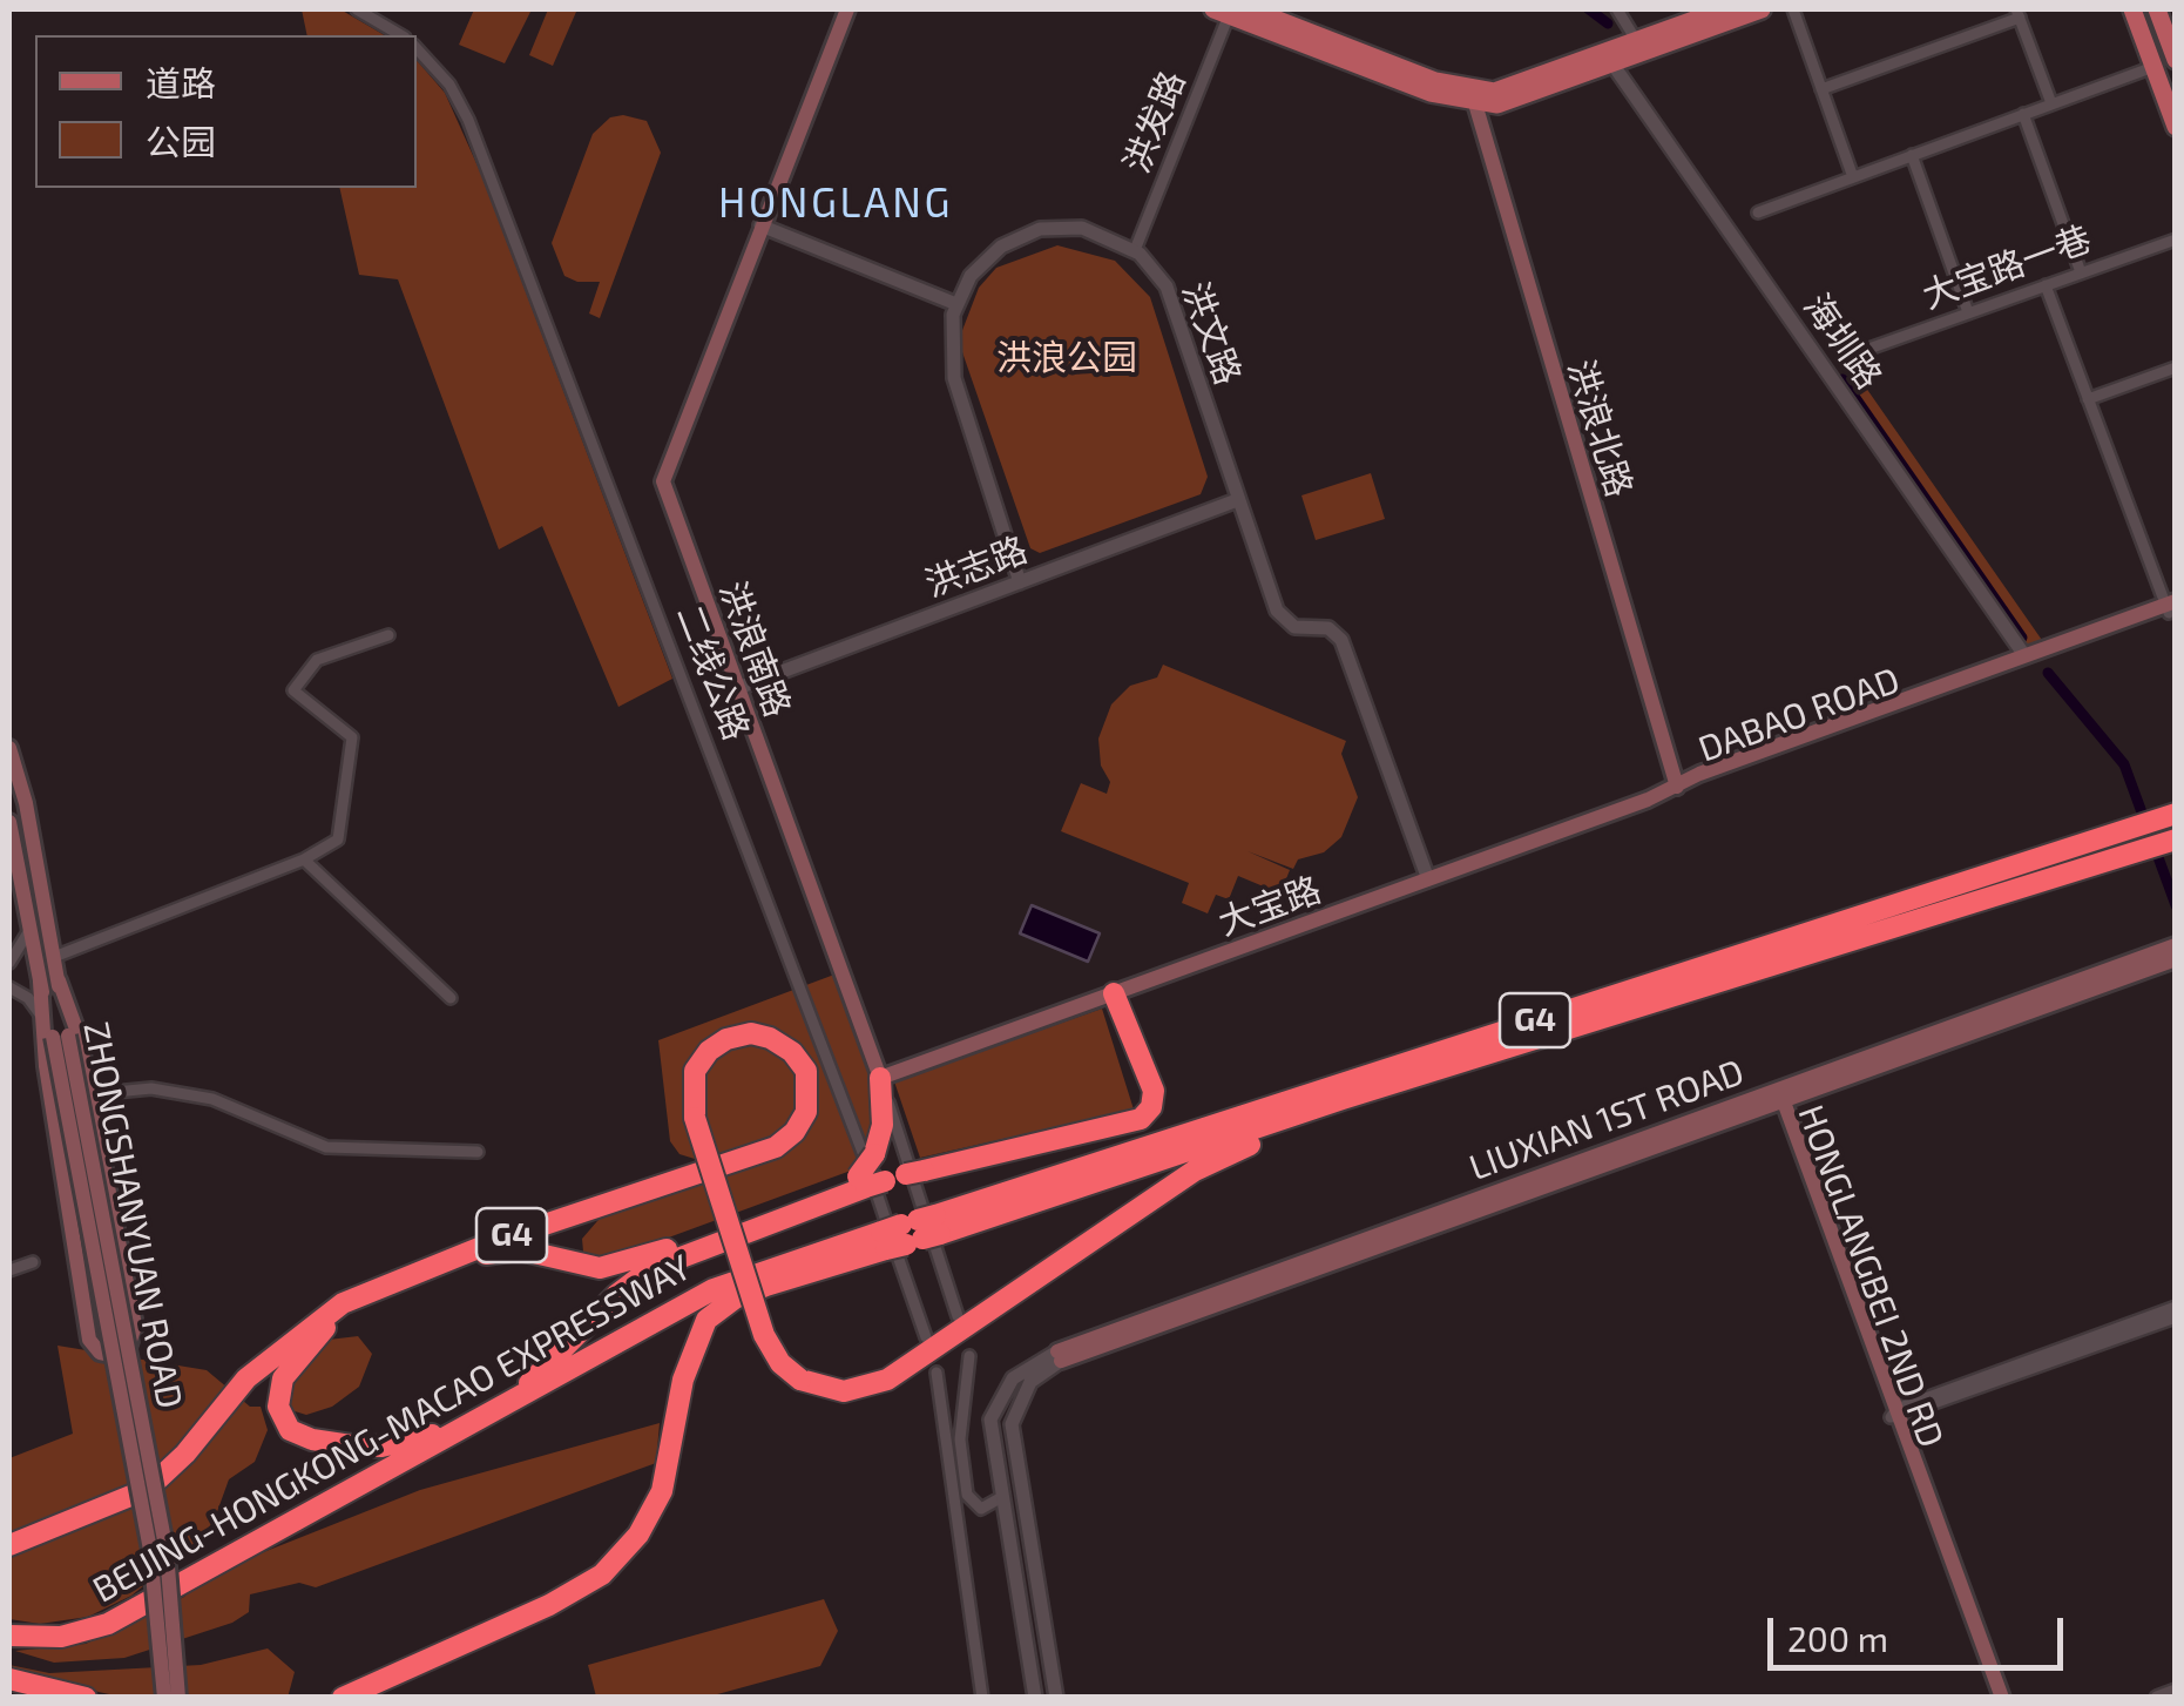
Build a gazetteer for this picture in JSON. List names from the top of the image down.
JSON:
{
  "streets": {
    "highway": ["G4", "BEIJING-HONGKONG-MACAO EXPRESSWAY"],
    "main road": [
      "洪浪北路",
      "洪浪南路",
      "DABAO ROAD",
      "大宝路",
      "LIUXIAN 1ST ROAD",
      "ZHONGSHANYUAN ROAD",
      "HONGLANGBEI 2ND RD"
    ],
    "street": [
      "洪发路",
      "大宝路一巷",
      "洪文路",
      "海圳路",
      "洪志路",
      "二线公路"
    ]
  },
  "crossings": [
    ["洪发路", "洪文路"],
    ["洪文路", "洪志路"],
    ["洪文路", "大宝路"],
    ["海圳路", "DABAO ROAD"],
    ["洪浪北路", "DABAO ROAD"],
    ["洪浪北路", "大宝路"],
    ["洪志路", "洪浪南路"],
    ["洪浪南路", "大宝路"],
    ["DABAO ROAD", "大宝路"],
    ["LIUXIAN 1ST ROAD", "HONGLANGBEI 2ND RD"]
  ],
  "districts": ["HONGLANG"],
  "parks": ["洪浪公园"],
  "legend": ["道路", "公园"],
  "scale_bar": "200 m"
}
